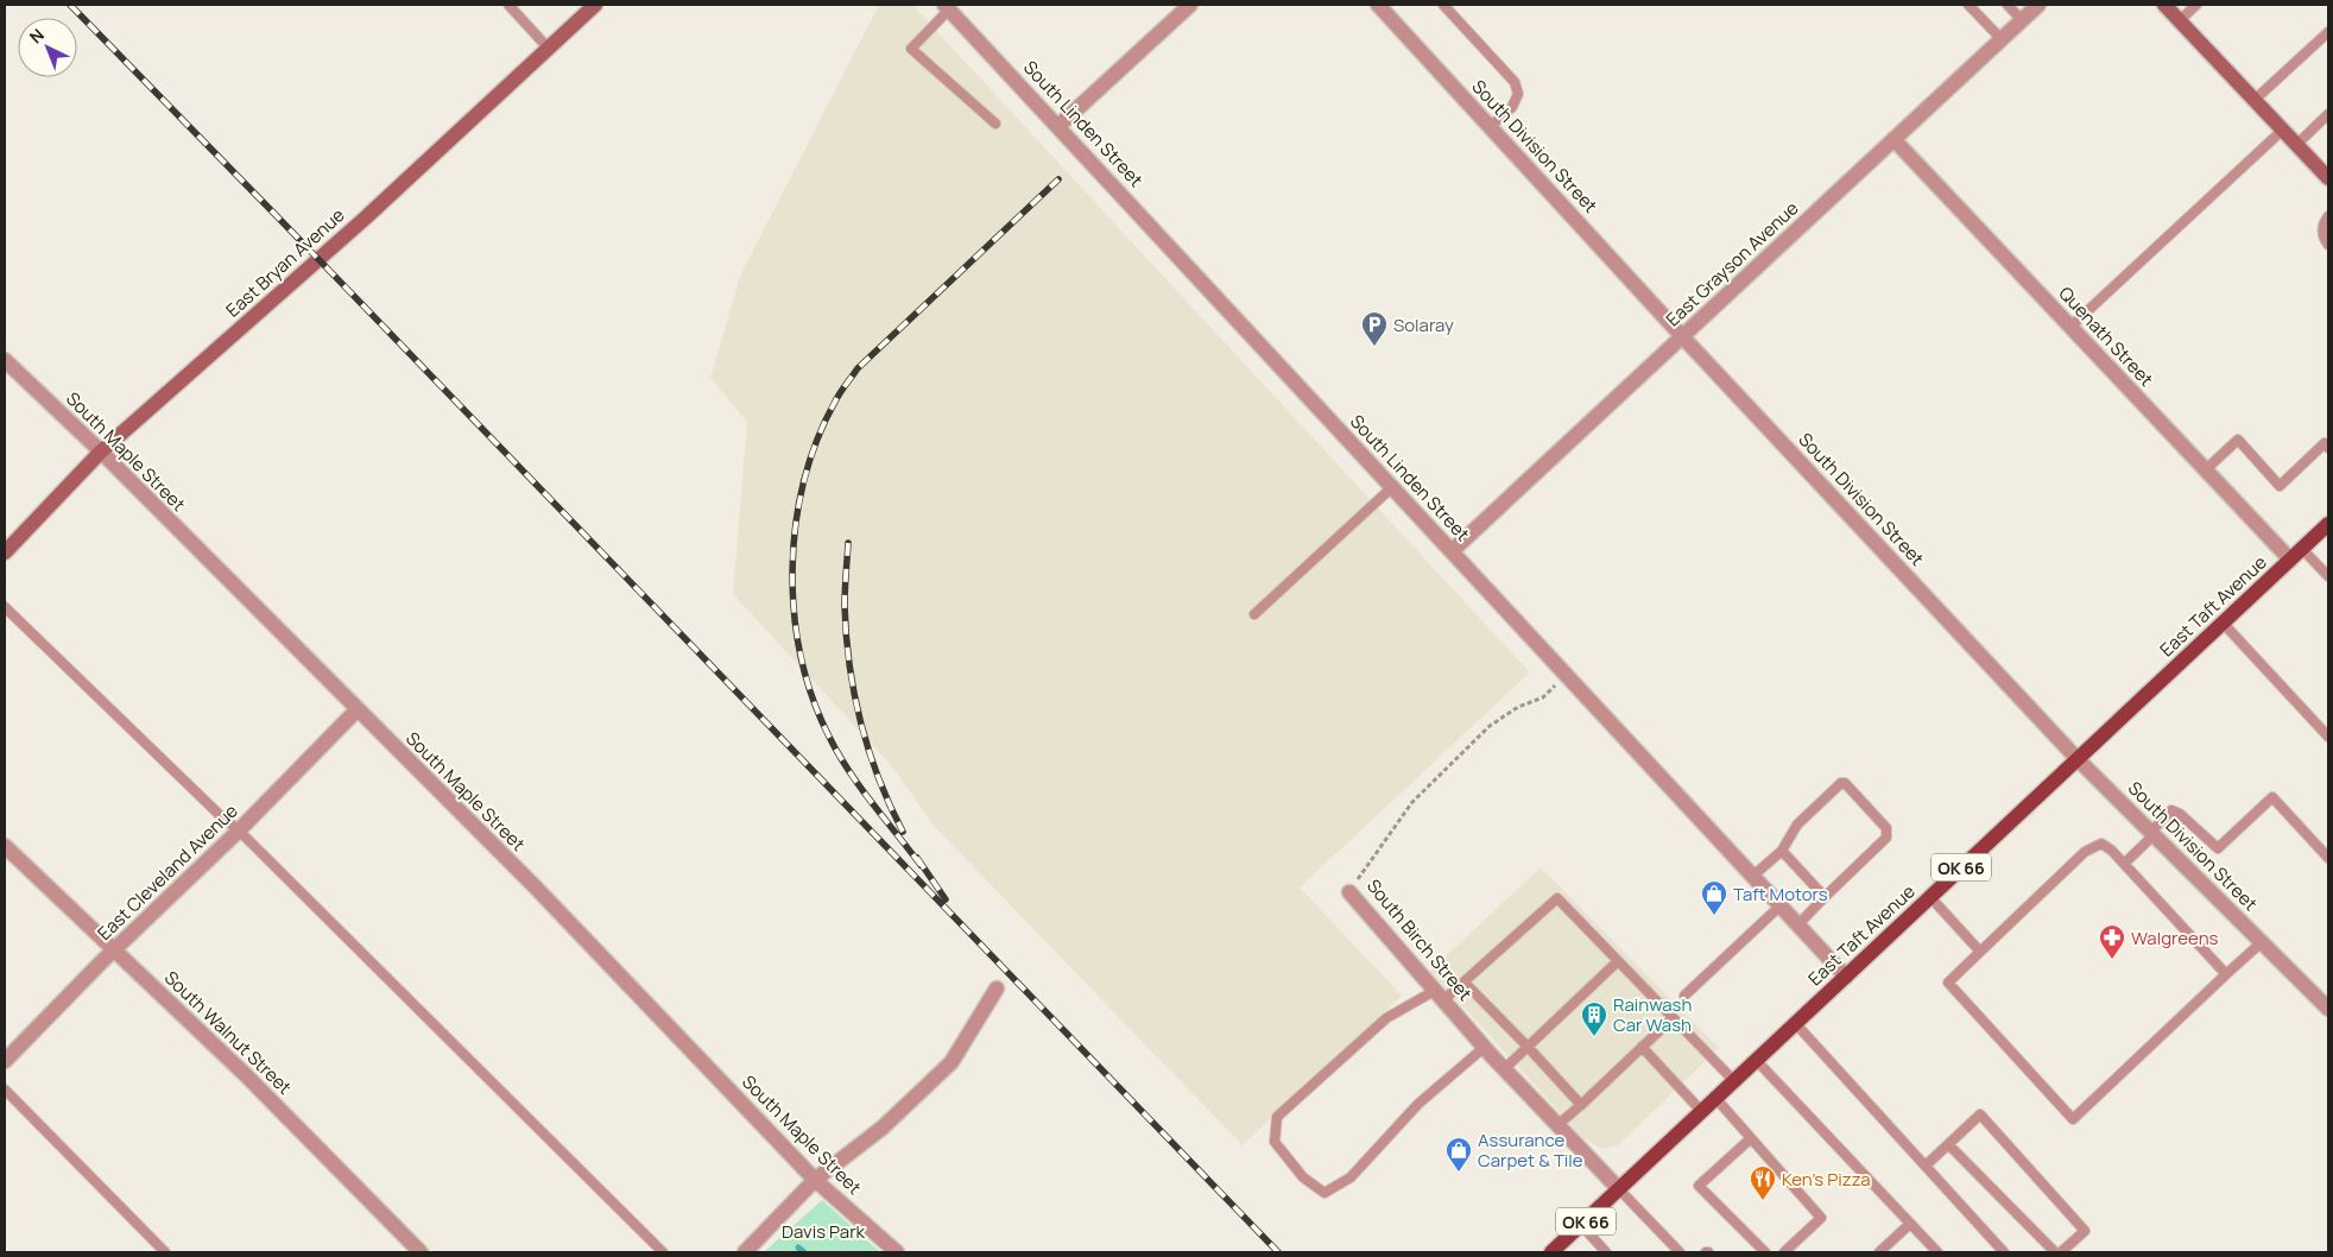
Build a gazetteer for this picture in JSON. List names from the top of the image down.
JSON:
{
  "streets": {
    "main road": ["East Taft Avenue", "OK 66"],
    "street": [
      "South Linden Street",
      "South Division Street",
      "East Bryan Avenue",
      "East Grayson Avenue",
      "Quenath Street",
      "South Maple Street",
      "East Cleveland Avenue",
      "South Birch Street",
      "South Walnut Street"
    ]
  },
  "crossings": [
    ["South Linden Street", "East Grayson Avenue"],
    ["South Linden Street", "East Taft Avenue"],
    ["South Linden Street", "South Birch Street"],
    ["South Division Street", "East Grayson Avenue"],
    ["South Division Street", "East Taft Avenue"],
    ["East Bryan Avenue", "South Maple Street"],
    ["East Grayson Avenue", "Quenath Street"],
    ["Quenath Street", "East Taft Avenue"],
    ["South Maple Street", "East Cleveland Avenue"],
    ["East Taft Avenue", "South Birch Street"],
    ["East Cleveland Avenue", "South Walnut Street"]
  ],
  "parks": ["Davis Park"],
  "places": {
    "parking": ["Solaray"],
    "shop": ["Taft Motors", "Assurance Carpet & Tile"],
    "pharmacy": ["Walgreens"],
    "building": ["Rainwash Car Wash"],
    "restaurant": ["Ken's Pizza"]
  },
  "north": "top left"
}
